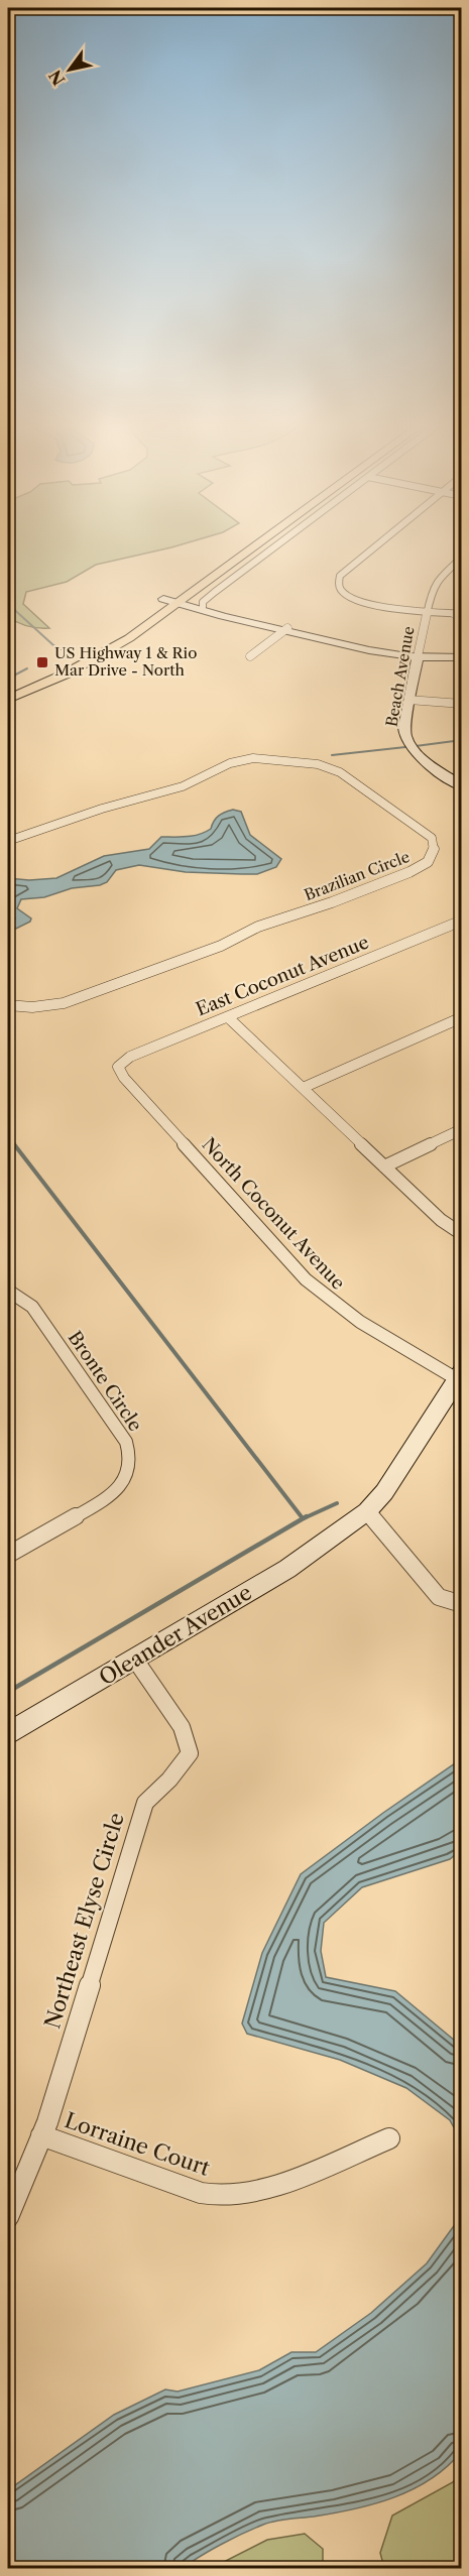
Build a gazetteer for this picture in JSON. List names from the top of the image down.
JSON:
{
  "streets": {
    "street": [
      "Beach Avenue",
      "Brazilian Circle",
      "East Coconut Avenue",
      "North Coconut Avenue",
      "Bronte Circle",
      "Oleander Avenue",
      "Northeast Elyse Circle",
      "Lorraine Court"
    ]
  },
  "crossings": [
    ["East Coconut Avenue", "North Coconut Avenue"],
    ["North Coconut Avenue", "Oleander Avenue"],
    ["Oleander Avenue", "Northeast Elyse Circle"],
    ["Northeast Elyse Circle", "Lorraine Court"]
  ],
  "places": {
    "transit": ["US Highway 1 & Rio Mar Drive - North"]
  },
  "north": "bottom left"
}
